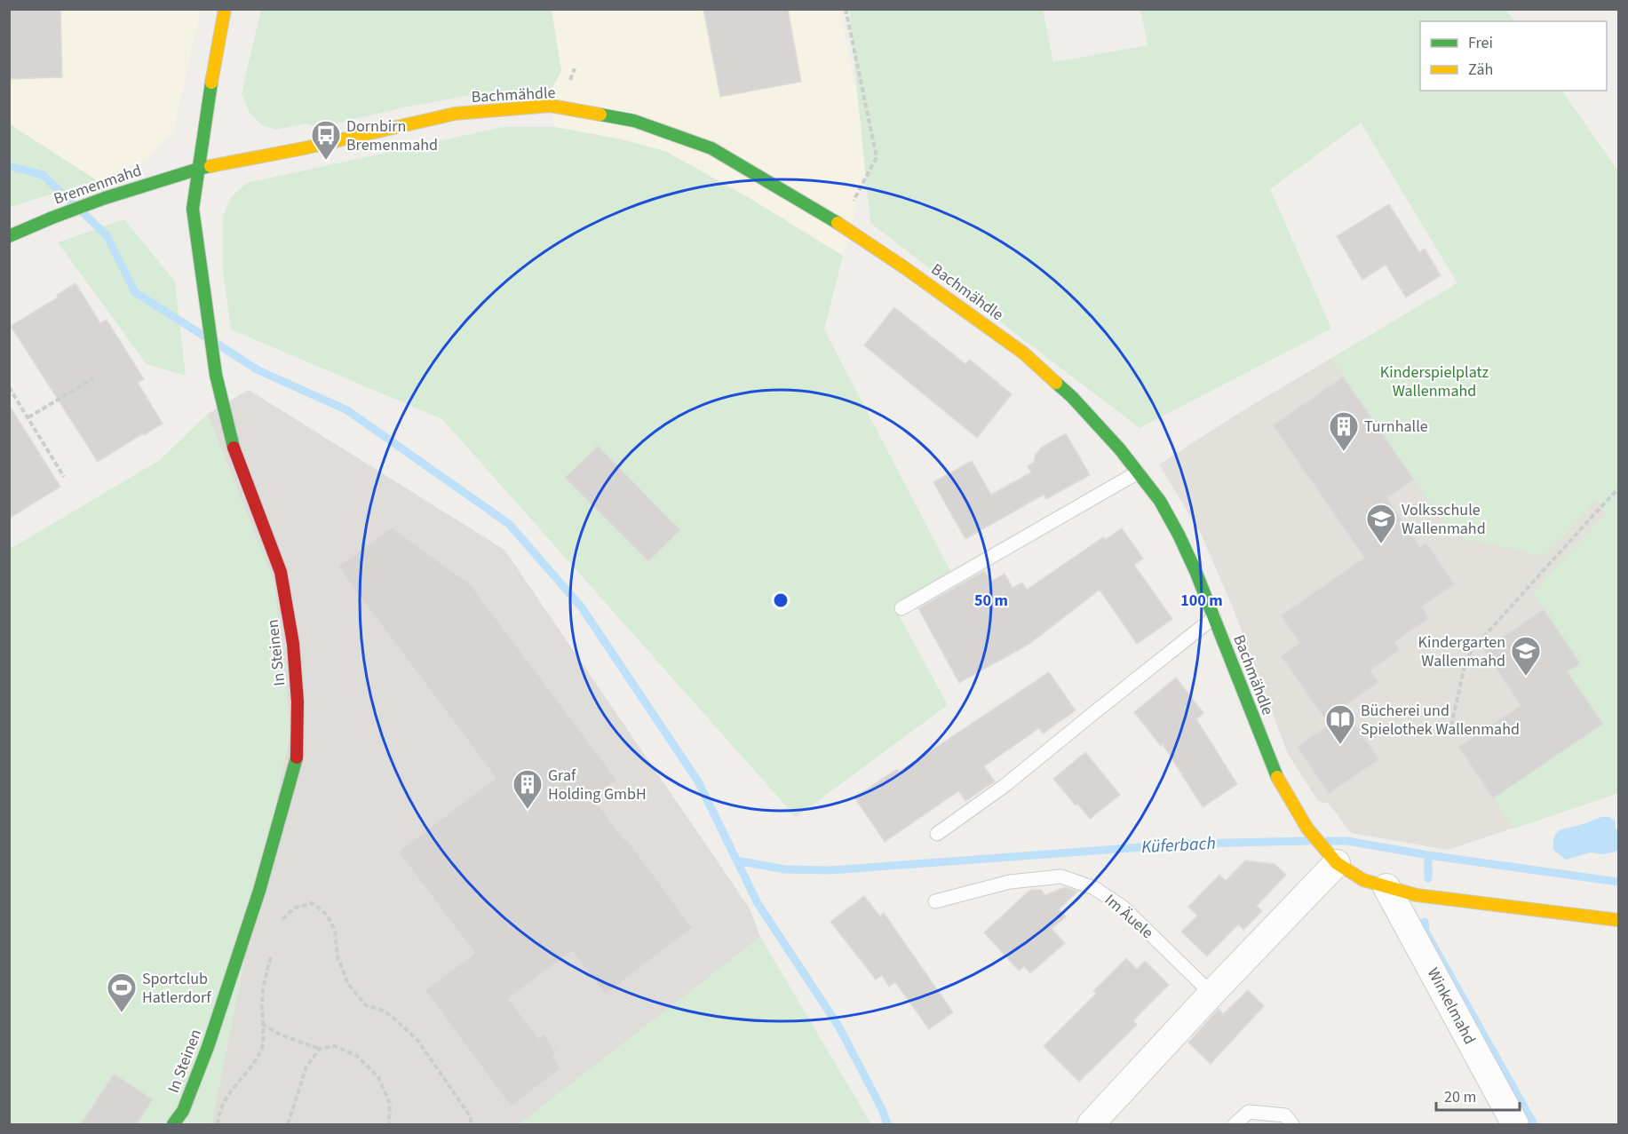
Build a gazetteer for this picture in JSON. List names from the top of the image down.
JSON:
{
  "streets": {
    "street": [
      "Bachmähdle",
      "Bremenmahd",
      "In Steinen",
      "Winkelmahd"
    ],
    "lane": ["Im Äuele"]
  },
  "crossings": [
    ["Bachmähdle", "Bremenmahd"],
    ["Bachmähdle", "In Steinen"],
    ["Bachmähdle", "Winkelmahd"],
    ["Bremenmahd", "In Steinen"]
  ],
  "water": ["Küferbach"],
  "parks": ["Kinderspielplatz Wallenmahd"],
  "places": {
    "bus stop": ["Dornbirn Bremenmahd"],
    "building": ["Turnhalle", "Graf Holding GmbH"],
    "school or university": ["Volksschule Wallenmahd", "Kindergarten Wallenmahd"],
    "library": ["Bücherei und Spielothek Wallenmahd"],
    "sports": ["Sportclub Hatlerdorf"]
  },
  "legend": ["Frei", "Zäh"],
  "scale_bar": "20 m",
  "rings": ["50 m", "100 m"]
}
